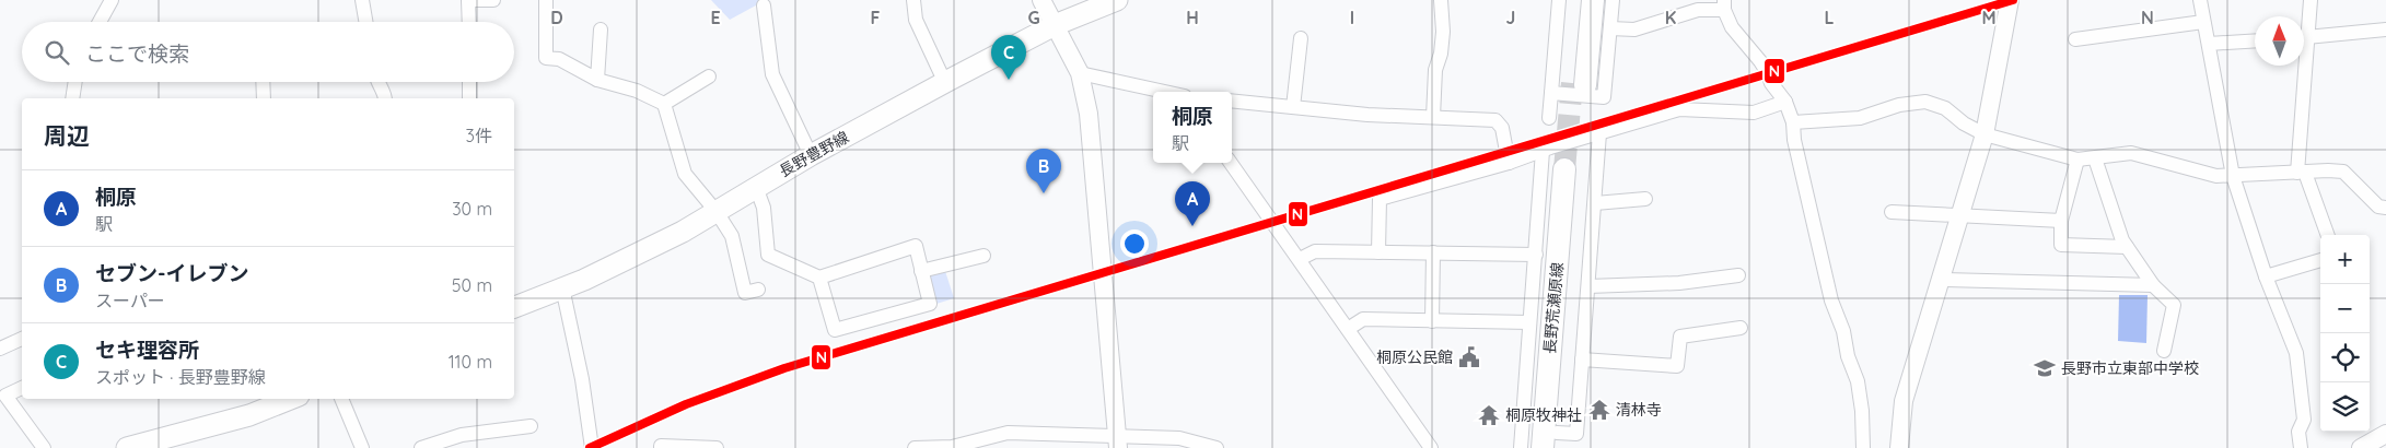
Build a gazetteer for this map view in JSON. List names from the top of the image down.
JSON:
{
  "streets": {
    "main road": ["長野豊野線", "長野荒瀬原線"]
  },
  "places": {
    "public building": ["桐原公民館"],
    "school or university": ["長野市立東部中学校"],
    "temple": ["清林寺", "桐原牧神社"]
  },
  "lines": ["transit line N"],
  "north": "top",
  "page": {
    "search": "ここで検索",
    "pins": ["C", "B", "A"],
    "popup": ["桐原", "駅"],
    "heading": ["周辺", "3件"],
    "list": [
      {
        "mark": "A",
        "name": "桐原",
        "note": "駅",
        "value": "30 m"
      },
      {
        "mark": "B",
        "name": "セブン-イレブン",
        "note": "スーパー",
        "value": "50 m"
      },
      {
        "mark": "C",
        "name": "セキ理容所",
        "note": "スポット · 長野豊野線",
        "value": "110 m"
      }
    ],
    "map_buttons": ["+", "−"]
  },
  "grid": {
    "columns": [
      "D",
      "E",
      "F",
      "G",
      "H",
      "I",
      "J",
      "K",
      "L",
      "M",
      "N"
    ]
  }
}
